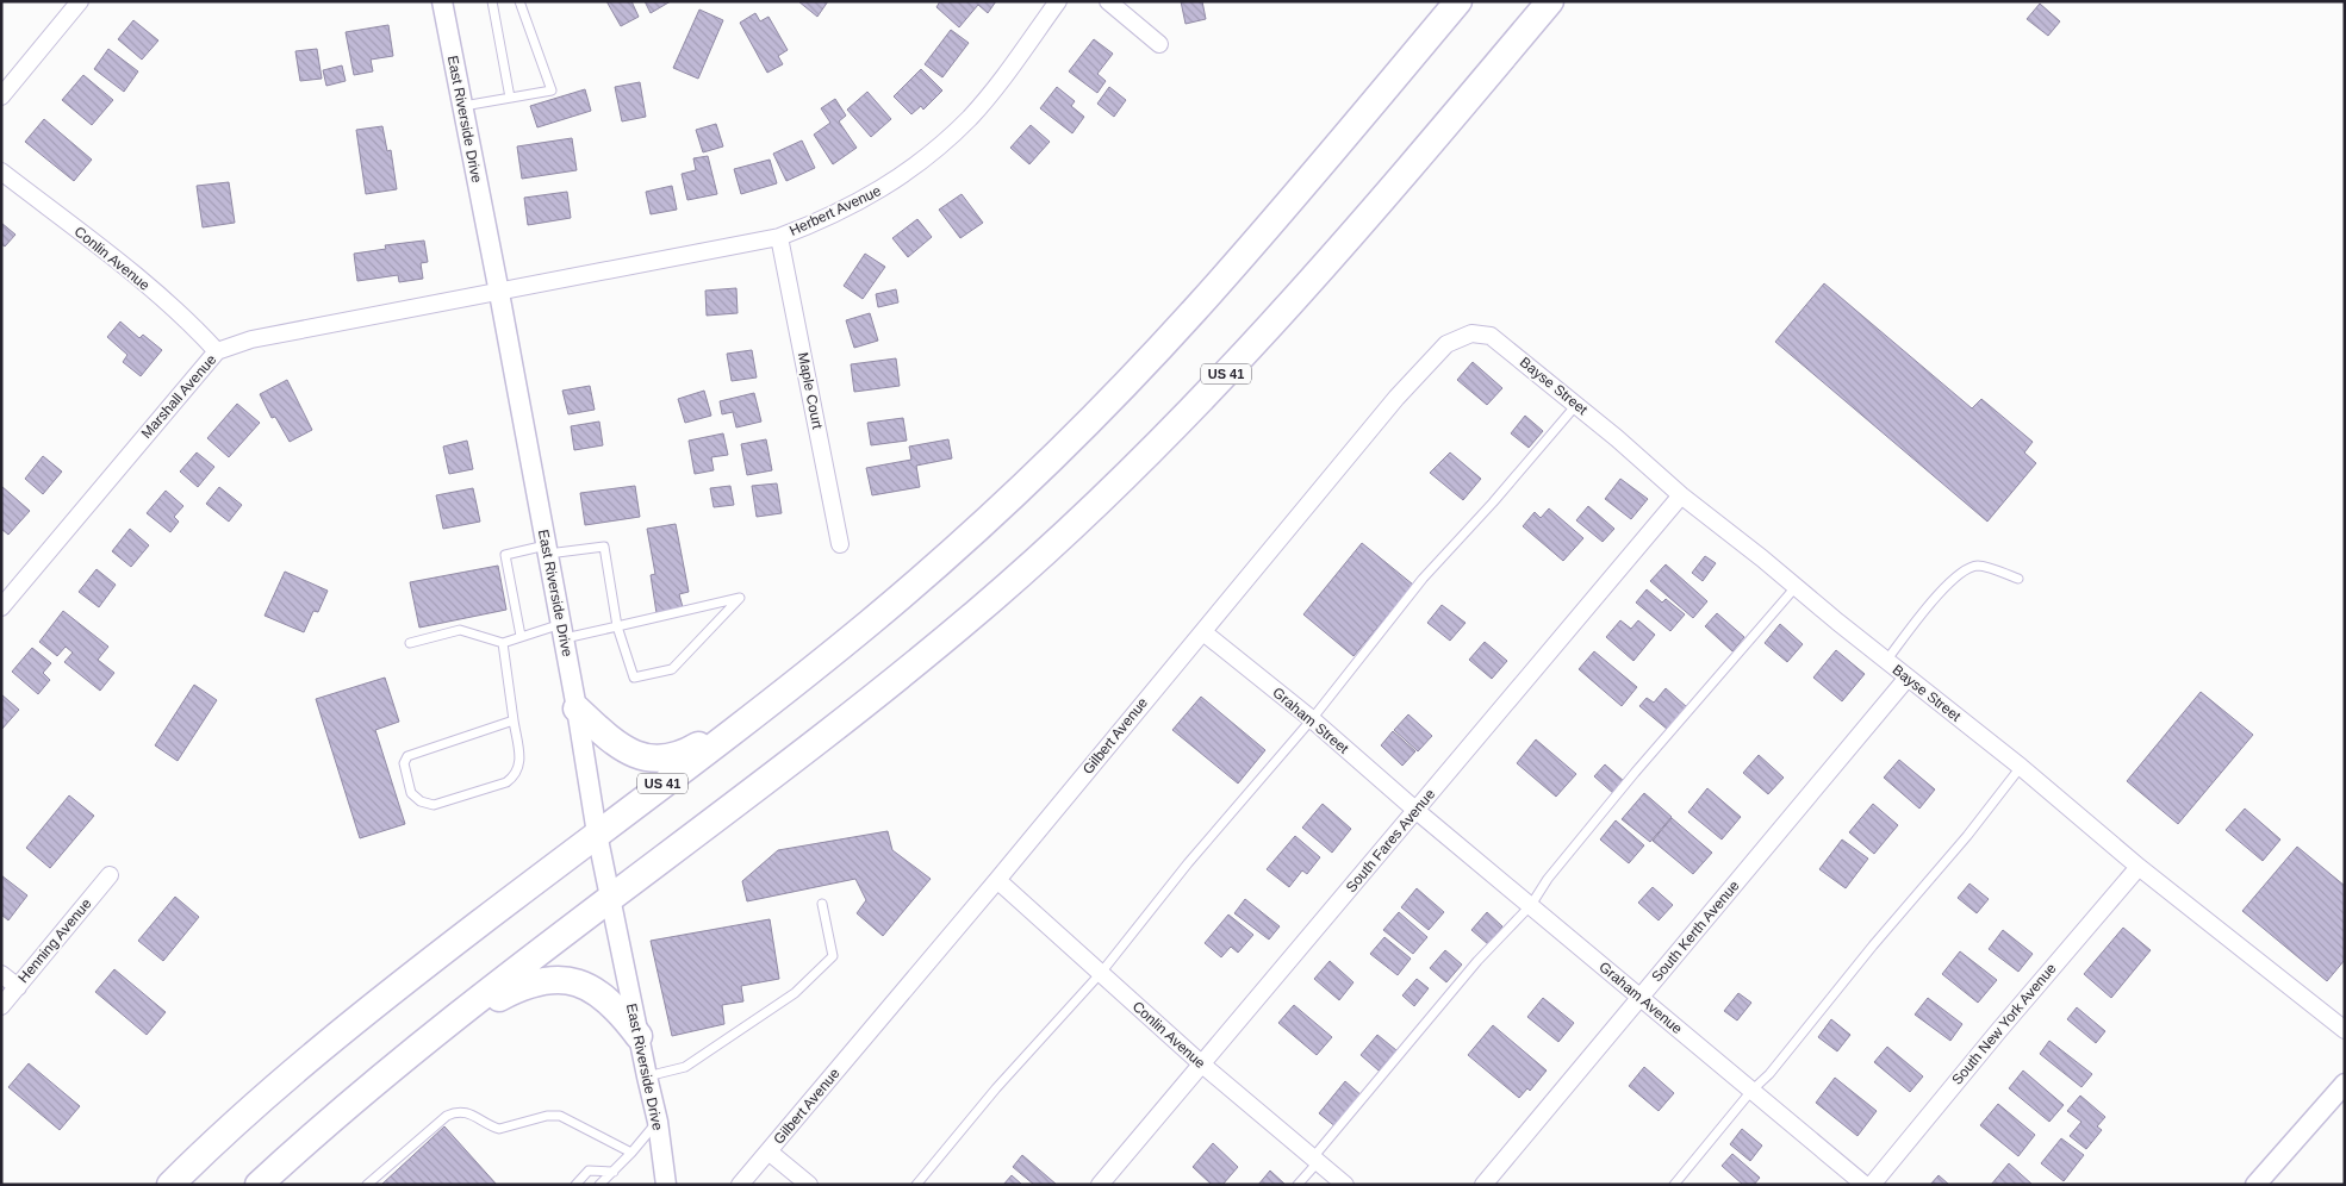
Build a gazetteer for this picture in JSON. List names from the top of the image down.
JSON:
{
  "streets": {
    "highway": ["US 41"],
    "street": [
      "East Riverside Drive",
      "Herbert Avenue",
      "Conlin Avenue",
      "Bayse Street",
      "Maple Court",
      "Marshall Avenue",
      "Graham Street",
      "Gilbert Avenue",
      "South Fares Avenue",
      "South Kerth Avenue",
      "Henning Avenue",
      "Graham Avenue",
      "South New York Avenue"
    ]
  },
  "crossings": [
    ["East Riverside Drive", "Herbert Avenue"],
    ["East Riverside Drive", "US 41"],
    ["East Riverside Drive", "Marshall Avenue"],
    ["Herbert Avenue", "Maple Court"],
    ["Herbert Avenue", "Marshall Avenue"],
    ["Conlin Avenue", "Marshall Avenue"],
    ["Conlin Avenue", "Gilbert Avenue"],
    ["Conlin Avenue", "South Fares Avenue"],
    ["Bayse Street", "Gilbert Avenue"],
    ["Bayse Street", "South Fares Avenue"],
    ["Bayse Street", "South Kerth Avenue"],
    ["Bayse Street", "South New York Avenue"],
    ["Graham Street", "Gilbert Avenue"],
    ["Graham Street", "South Fares Avenue"],
    ["Graham Street", "Graham Avenue"],
    ["South Fares Avenue", "Graham Avenue"],
    ["South Kerth Avenue", "Graham Avenue"]
  ]
}
